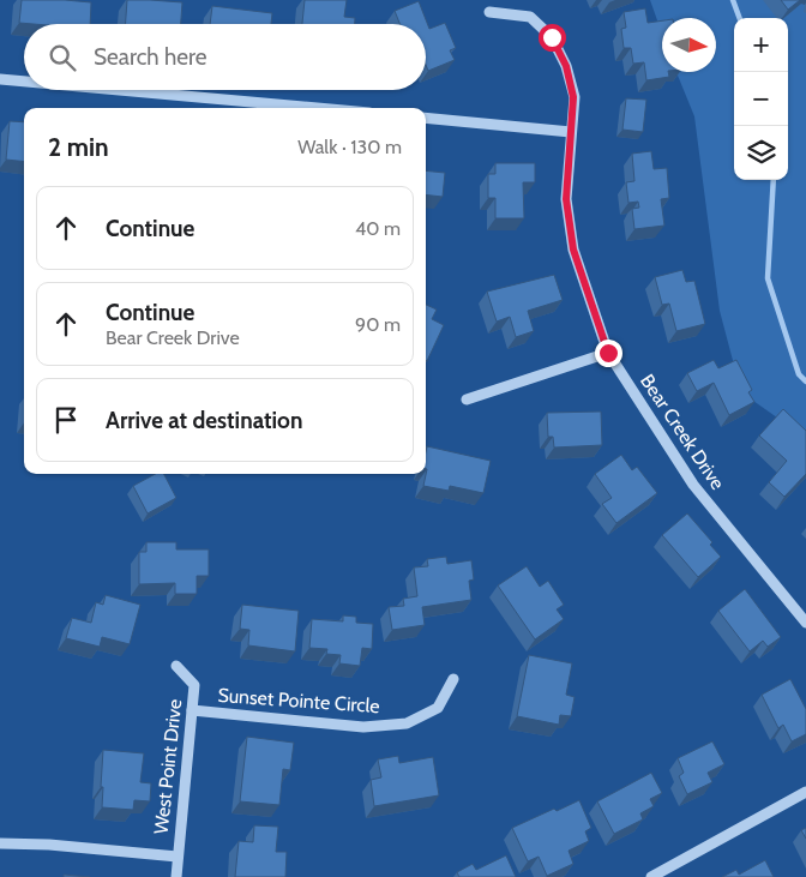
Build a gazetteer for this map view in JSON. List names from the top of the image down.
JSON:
{
  "streets": {
    "street": ["Bear Creek Drive", "Sunset Pointe Circle", "West Point Drive"]
  },
  "crossings": [
    ["Sunset Pointe Circle", "West Point Drive"]
  ],
  "north": "right",
  "page": {
    "map_buttons": ["+", "−"],
    "search": "Search here",
    "heading": ["2 min", "Walk · 130 m"],
    "list": [
      ["Continue", "40 m"],
      ["Continue", "Bear Creek Drive", "90 m"],
      "Arrive at destination"
    ]
  }
}
